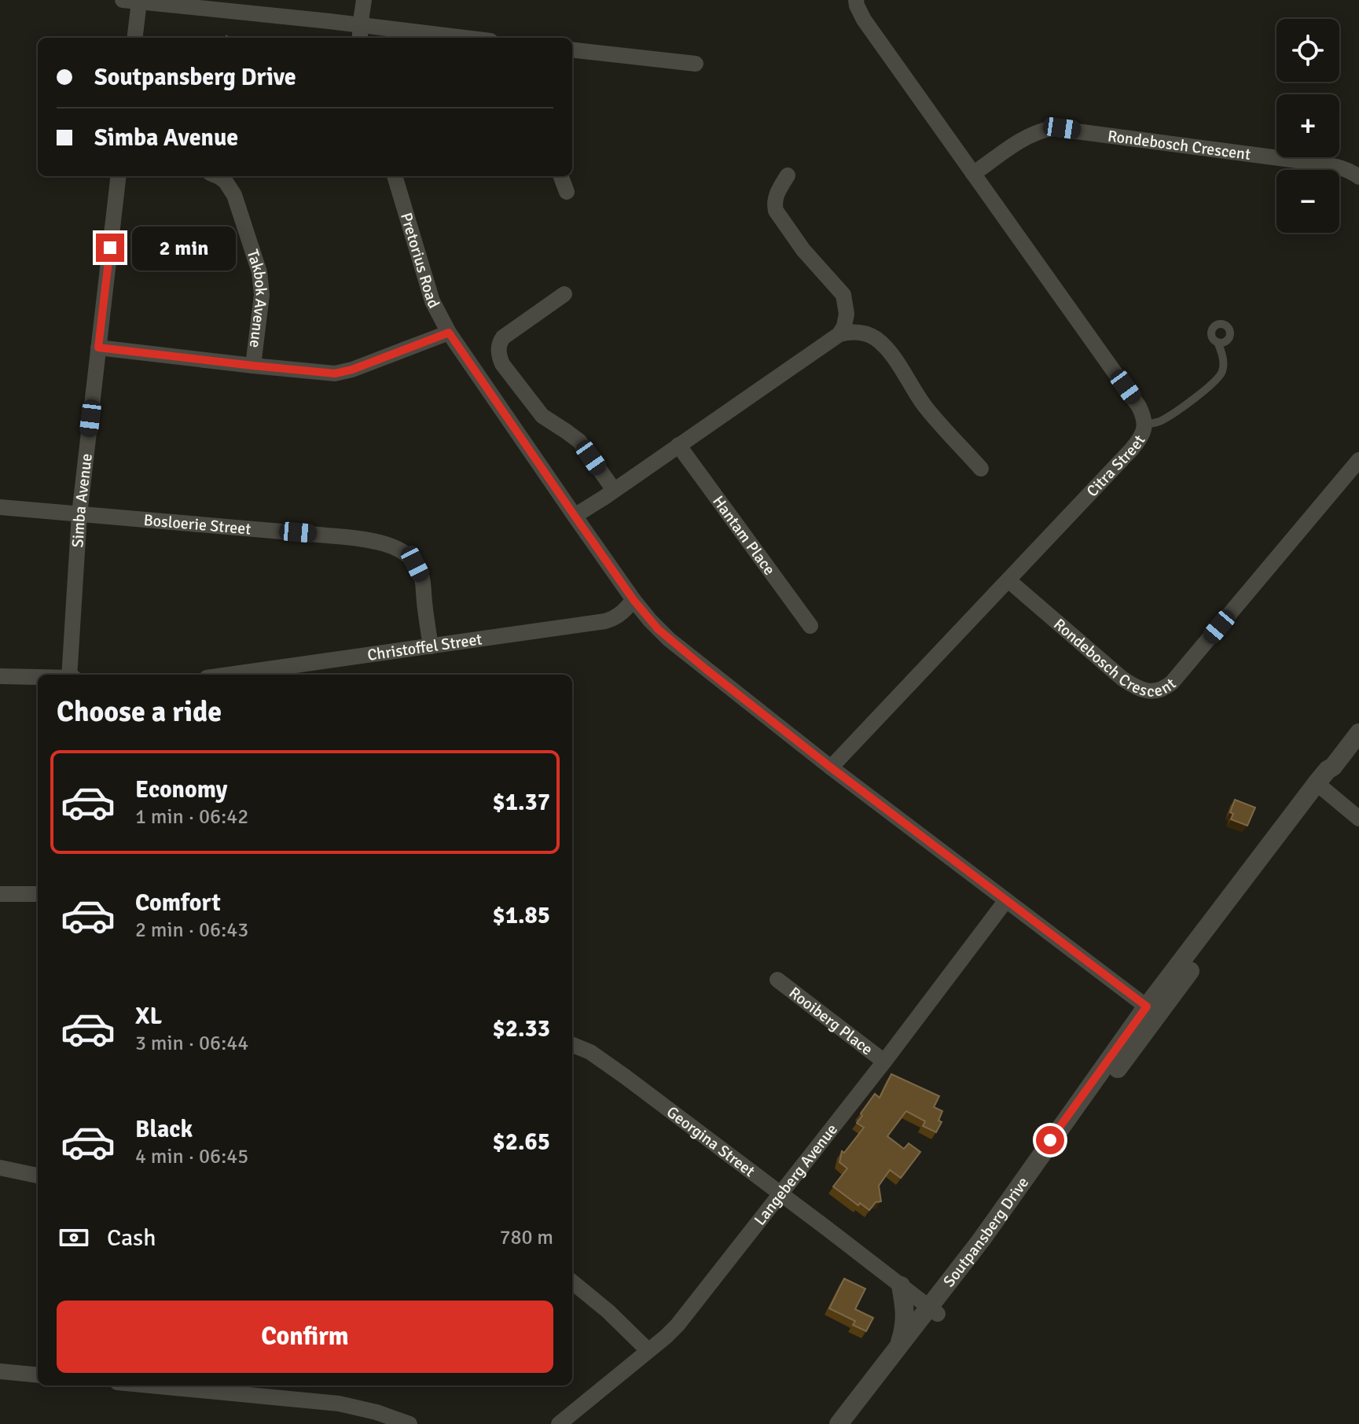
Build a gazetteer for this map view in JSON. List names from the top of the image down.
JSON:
{
  "streets": {
    "street": [
      "Rondebosch Crescent",
      "Pretorius Road",
      "Takbok Avenue",
      "Citra Street",
      "Simba Avenue",
      "Bosloerie Street",
      "Hantam Place",
      "Christoffel Street",
      "Rooiberg Place",
      "Georgina Street",
      "Langeberg Avenue",
      "Soutpansberg Drive"
    ]
  },
  "crossings": [
    ["Rondebosch Crescent", "Citra Street"],
    ["Pretorius Road", "Citra Street"],
    ["Pretorius Road", "Christoffel Street"],
    ["Pretorius Road", "Langeberg Avenue"],
    ["Pretorius Road", "Soutpansberg Drive"],
    ["Simba Avenue", "Bosloerie Street"],
    ["Bosloerie Street", "Christoffel Street"],
    ["Rooiberg Place", "Langeberg Avenue"],
    ["Georgina Street", "Langeberg Avenue"],
    ["Georgina Street", "Soutpansberg Drive"]
  ],
  "page": {
    "map_buttons": ["+", "−"],
    "banner": ["Soutpansberg Drive", "Simba Avenue"],
    "bubble": "2 min",
    "heading": "Choose a ride",
    "list": [
      {
        "name": "Economy",
        "note": "1 min · 06:42",
        "value": "$1.37"
      },
      {
        "name": "Comfort",
        "note": "2 min · 06:43",
        "value": "$1.85"
      },
      {
        "name": "XL",
        "note": "3 min · 06:44",
        "value": "$2.33"
      },
      {
        "name": "Black",
        "note": "4 min · 06:45",
        "value": "$2.65"
      }
    ],
    "pay": ["Cash", "780 m"],
    "buttons": "Confirm"
  }
}
